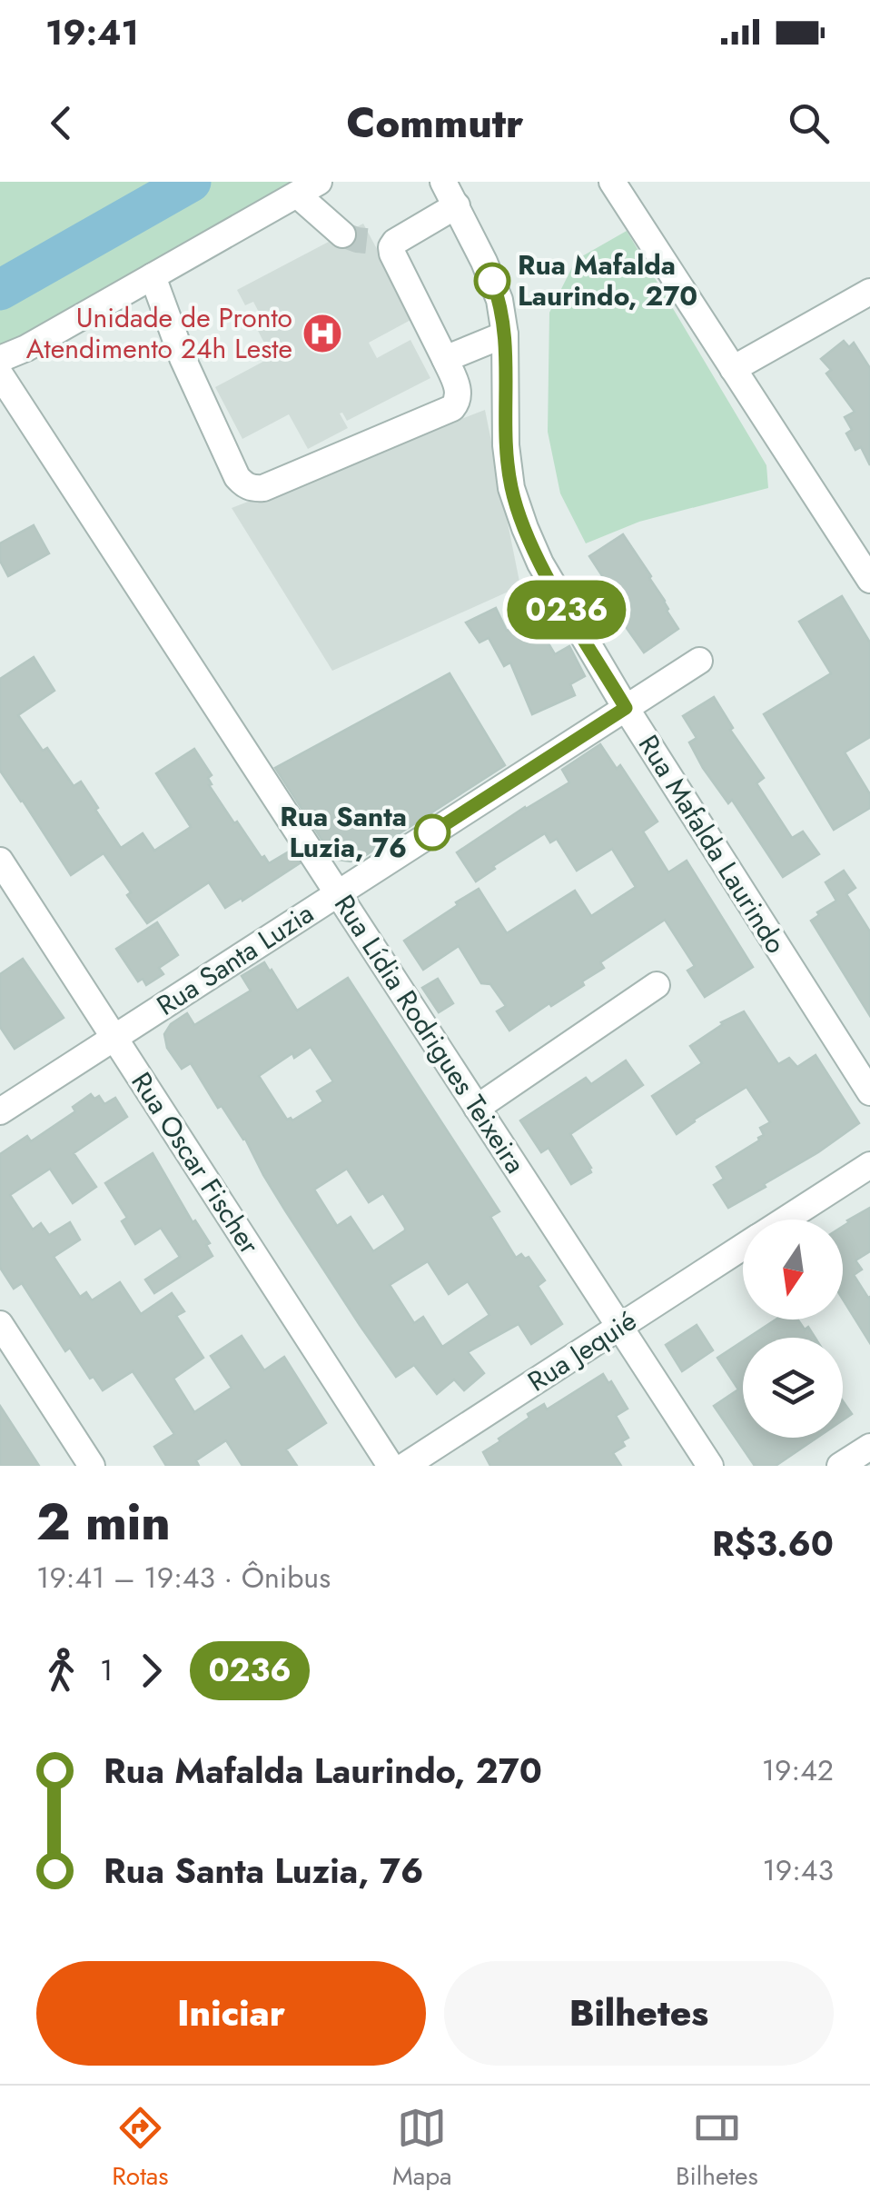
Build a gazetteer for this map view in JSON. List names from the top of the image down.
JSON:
{
  "streets": {
    "street": [
      "Rua Mafalda Laurindo",
      "Rua Santa Luzia",
      "Rua Lídia Rodrigues Teixeira",
      "Rua Oscar Fischer",
      "Rua Jequié"
    ]
  },
  "crossings": [
    ["Rua Mafalda Laurindo", "Rua Santa Luzia"],
    ["Rua Santa Luzia", "Rua Lídia Rodrigues Teixeira"],
    ["Rua Santa Luzia", "Rua Oscar Fischer"],
    ["Rua Lídia Rodrigues Teixeira", "Rua Jequié"]
  ],
  "places": {
    "other": ["Rua Mafalda Laurindo, 270", "Rua Santa Luzia, 76"],
    "hospital": ["Unidade de Pronto Atendimento 24h Leste"]
  },
  "lines": ["bus line 0236"],
  "north": "bottom",
  "page": {
    "status": "19:41",
    "header": "Commutr",
    "on_map": "0236",
    "heading": ["2 min", "19:41 – 19:43 · Ônibus", "R$3.60"],
    "legs": ["1", "0236"],
    "list": [
      {
        "name": "Rua Mafalda Laurindo, 270",
        "value": "19:42"
      },
      {
        "name": "Rua Santa Luzia, 76",
        "value": "19:43"
      }
    ],
    "buttons": ["Iniciar", "Bilhetes"],
    "tabs": ["Rotas", "Mapa", "Bilhetes"]
  }
}
